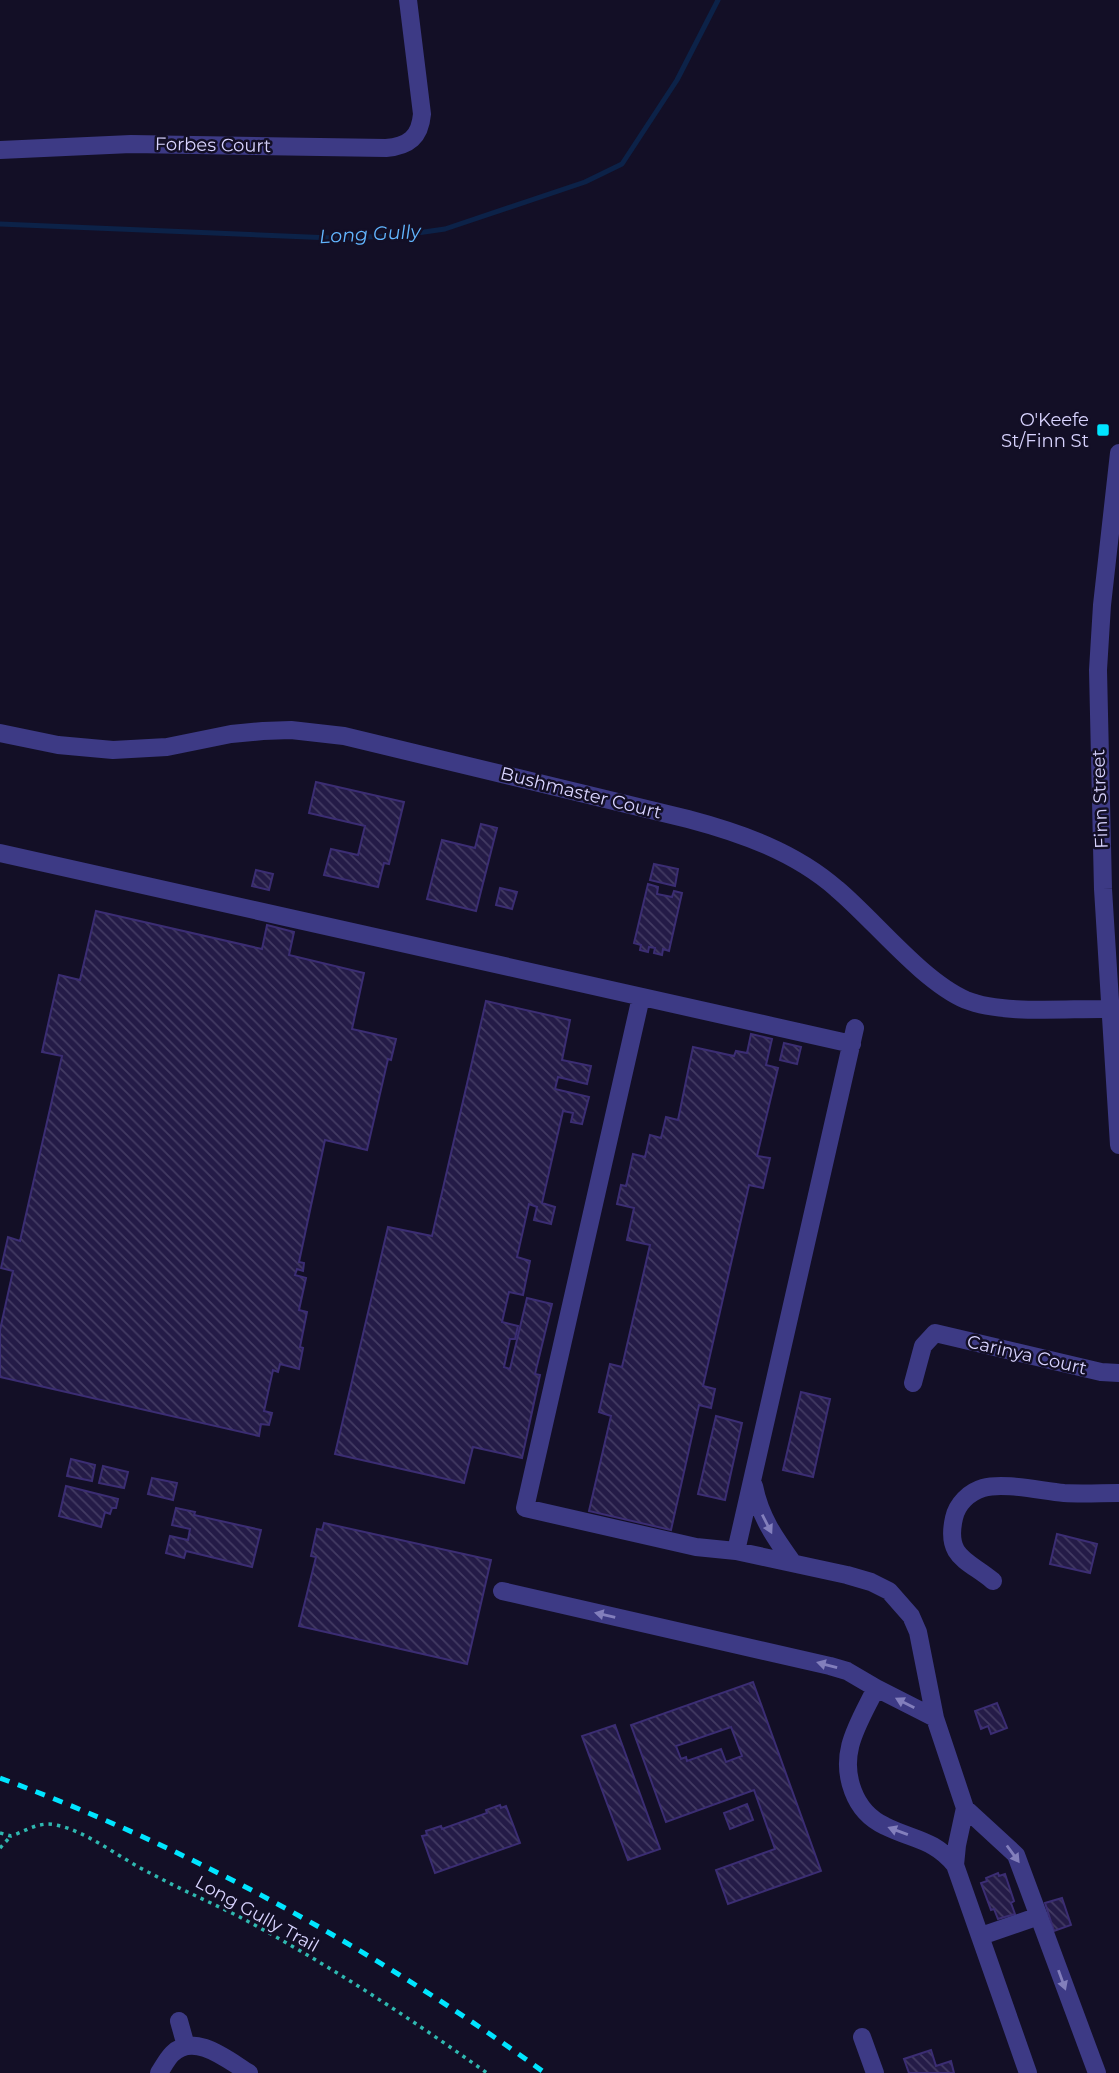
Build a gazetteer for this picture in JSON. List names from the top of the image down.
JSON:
{
  "streets": {
    "street": [
      "Forbes Court",
      "Bushmaster Court",
      "Finn Street",
      "Carinya Court"
    ],
    "path": ["Long Gully Trail"]
  },
  "crossings": [
    ["Bushmaster Court", "Finn Street"]
  ],
  "water": ["Long Gully"],
  "places": {
    "transit": ["O'Keefe St/Finn St"]
  }
}
